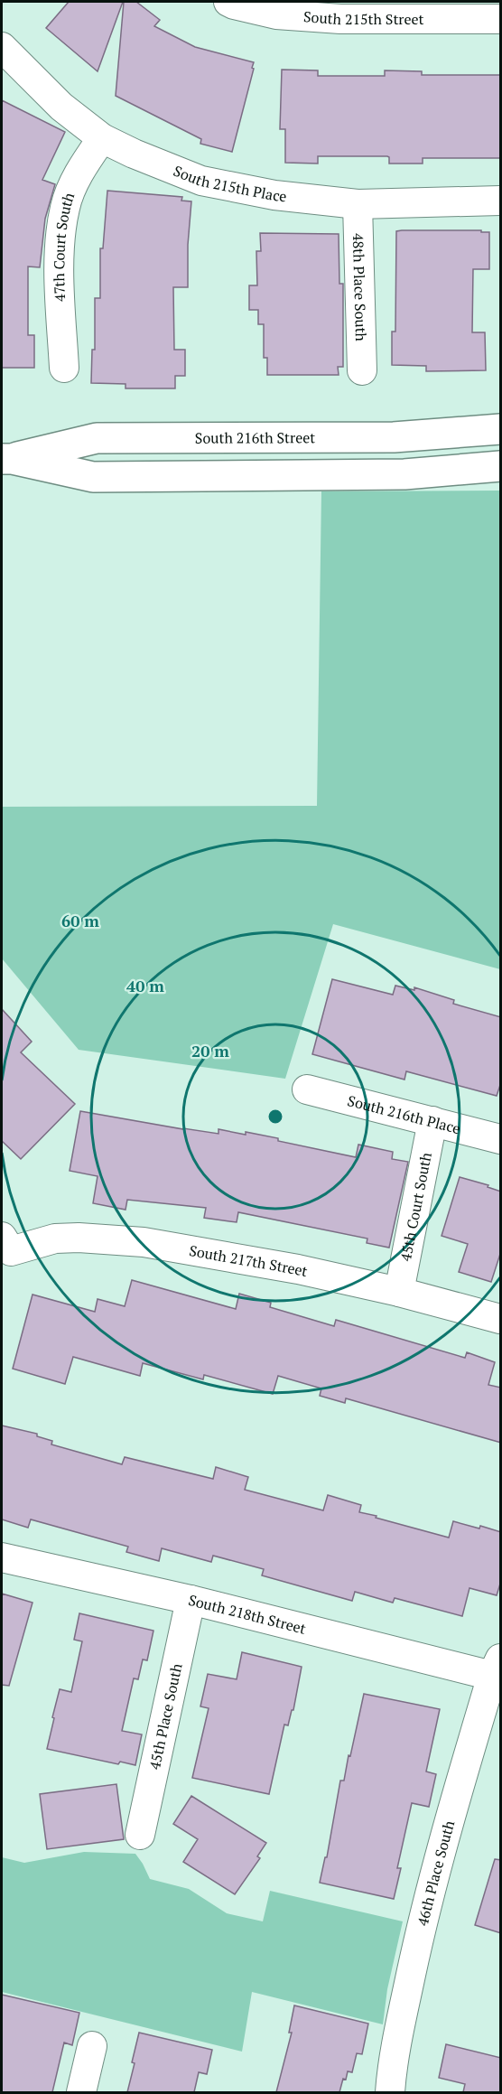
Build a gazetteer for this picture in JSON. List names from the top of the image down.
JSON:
{
  "streets": {
    "street": [
      "South 215th Street",
      "South 215th Place",
      "47th Court South",
      "48th Place South",
      "South 216th Street",
      "South 216th Place",
      "45th Court South",
      "South 217th Street",
      "South 218th Street",
      "45th Place South",
      "46th Place South"
    ]
  },
  "crossings": [
    ["South 215th Place", "47th Court South"],
    ["South 215th Place", "48th Place South"],
    ["South 216th Place", "45th Court South"],
    ["45th Court South", "South 217th Street"],
    ["South 218th Street", "45th Place South"],
    ["South 218th Street", "46th Place South"]
  ],
  "rings": ["60 m", "40 m", "20 m"]
}
